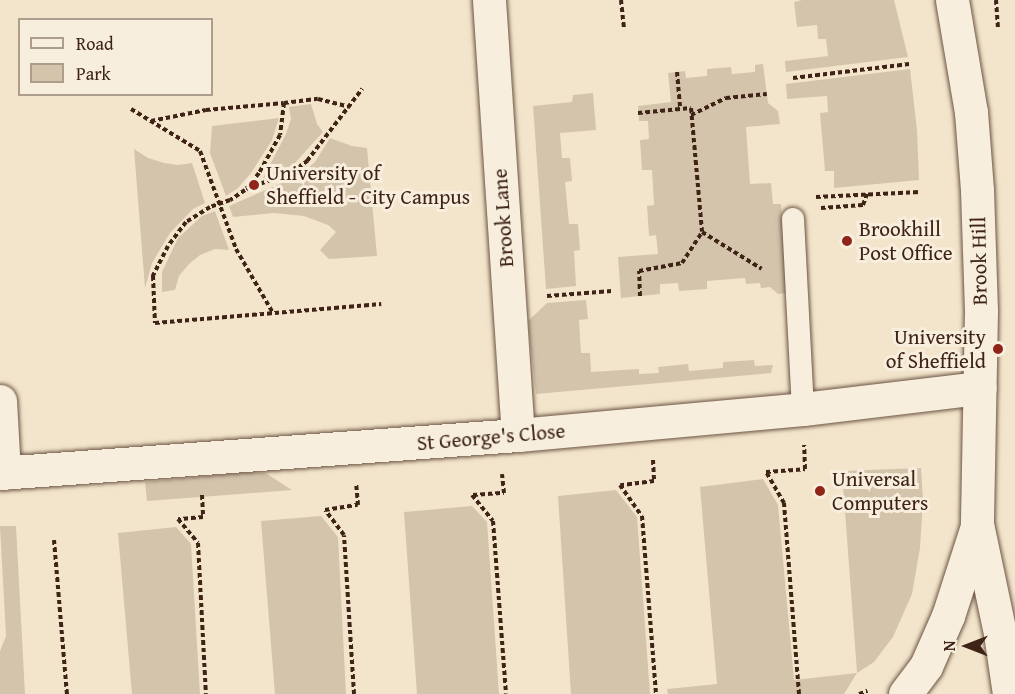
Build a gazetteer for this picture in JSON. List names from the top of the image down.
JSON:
{
  "streets": {
    "street": ["Brook Lane", "Brook Hill", "St George's Close"]
  },
  "crossings": [
    ["Brook Lane", "St George's Close"],
    ["Brook Hill", "St George's Close"]
  ],
  "places": [
    "University of Sheffield - City Campus",
    "Brookhill Post Office",
    "University of Sheffield",
    "Universal Computers"
  ],
  "legend": ["Road", "Park"],
  "north": "left"
}
